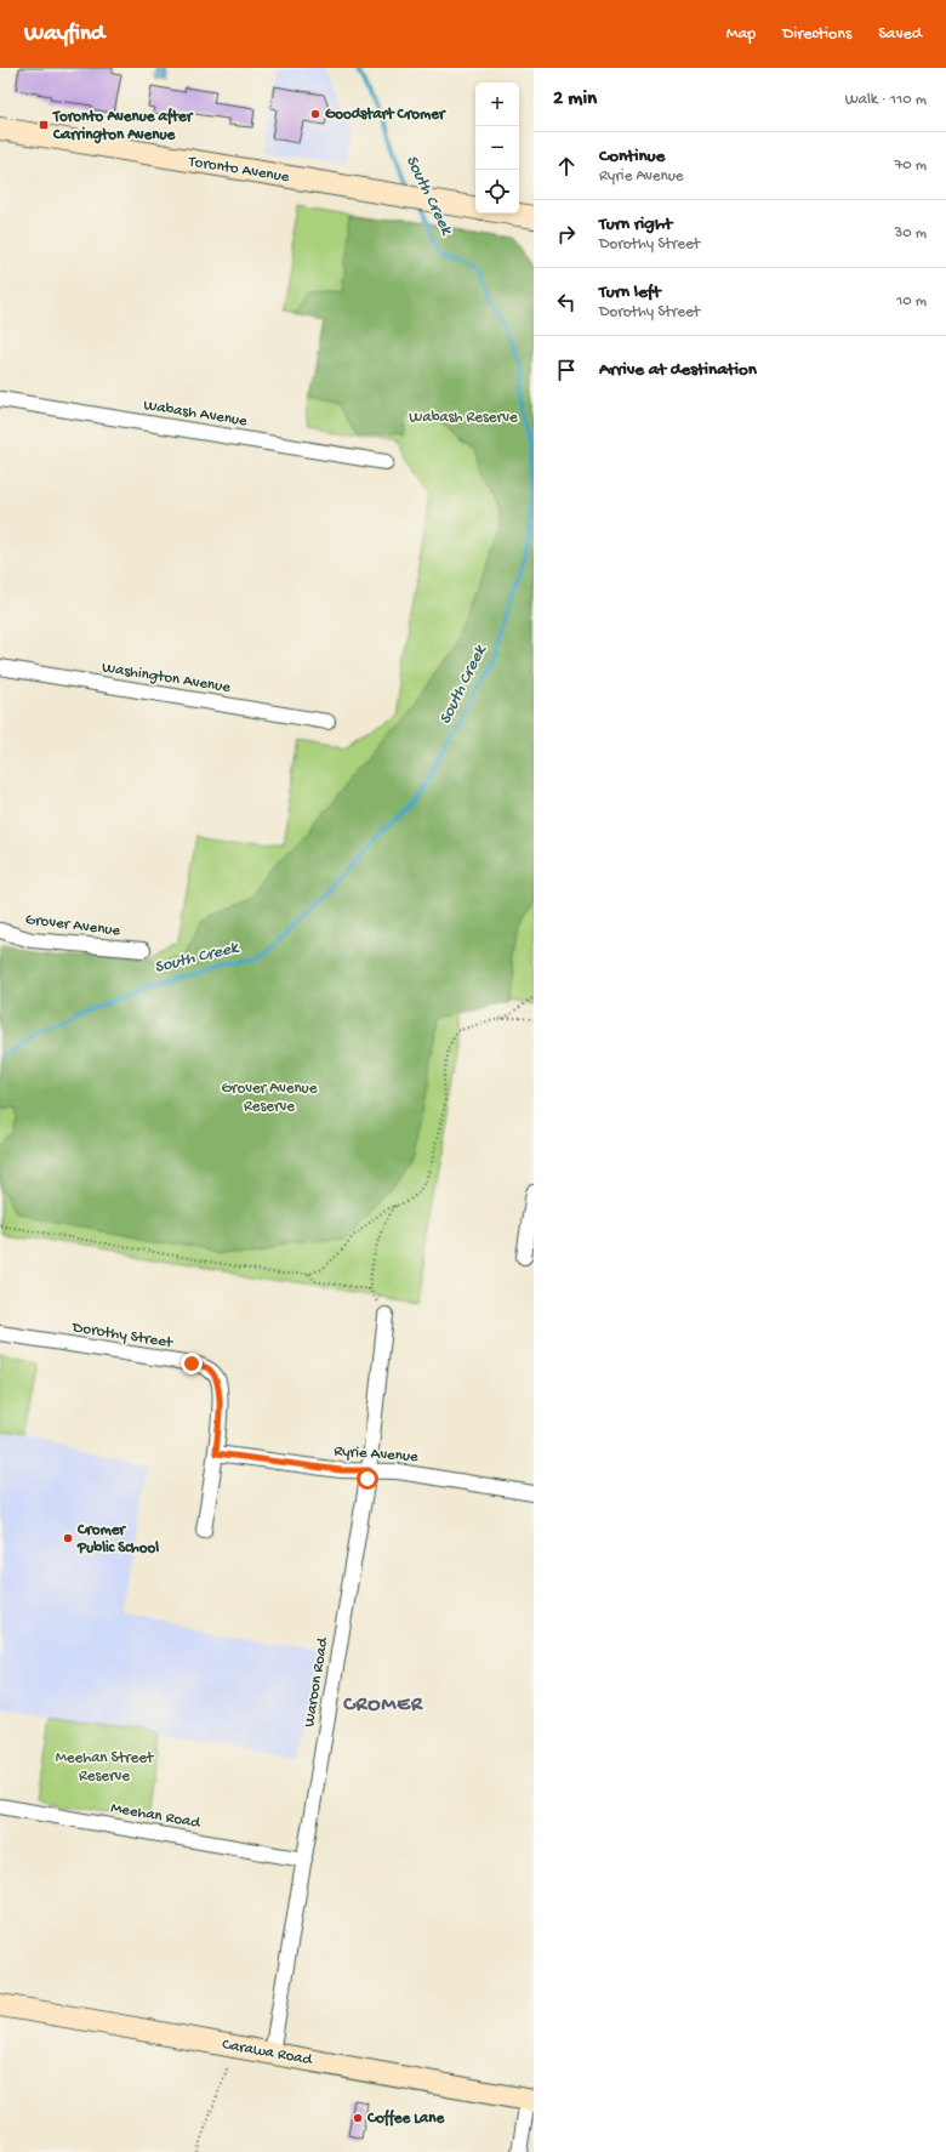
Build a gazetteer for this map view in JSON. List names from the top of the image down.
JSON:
{
  "streets": {
    "street": [
      "Toronto Avenue",
      "Wabash Avenue",
      "Washington Avenue",
      "Grover Avenue",
      "Dorothy Street",
      "Ryrie Avenue",
      "Waroon Road",
      "Meehan Road",
      "Carawa Road"
    ]
  },
  "crossings": [
    ["Dorothy Street", "Ryrie Avenue"],
    ["Ryrie Avenue", "Waroon Road"],
    ["Waroon Road", "Meehan Road"],
    ["Waroon Road", "Carawa Road"]
  ],
  "districts": ["CROMER"],
  "water": ["South Creek"],
  "parks": ["Wabash Reserve", "Grover Avenue Reserve", "Meehan Street Reserve"],
  "places": {
    "other": ["Goodstart Cromer", "Cromer Public School", "Coffee Lane"],
    "transit": ["Toronto Avenue after Carrington Avenue"]
  },
  "page": {
    "header": "Wayfind",
    "nav": ["Map", "Directions", "Saved"],
    "heading": ["2 min", "Walk · 110 m"],
    "map_buttons": ["+", "−"],
    "list": [
      ["Continue", "Ryrie Avenue", "70 m"],
      ["Turn right", "Dorothy Street", "30 m"],
      ["Turn left", "Dorothy Street", "10 m"],
      "Arrive at destination"
    ]
  }
}
